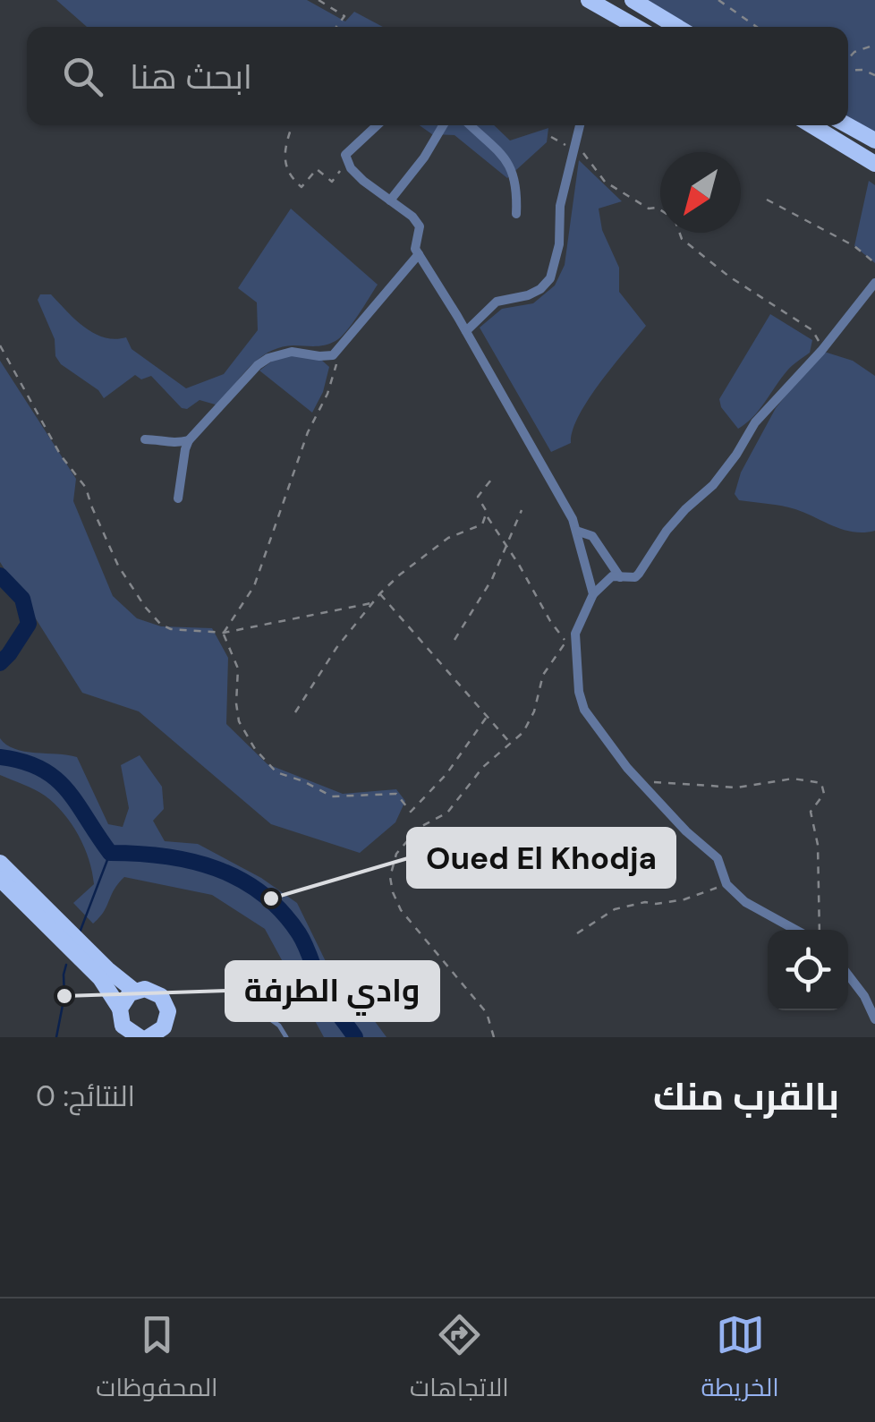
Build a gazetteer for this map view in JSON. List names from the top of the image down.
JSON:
{
  "places": ["Oued El Khodja", "وادي الطرفة"],
  "north": "bottom left",
  "page": {
    "search": "ابحث هنا",
    "heading": ["بالقرب منك", "النتائج: 0"],
    "nav": ["الخريطة", "الاتجاهات", "المحفوظات"]
  }
}
